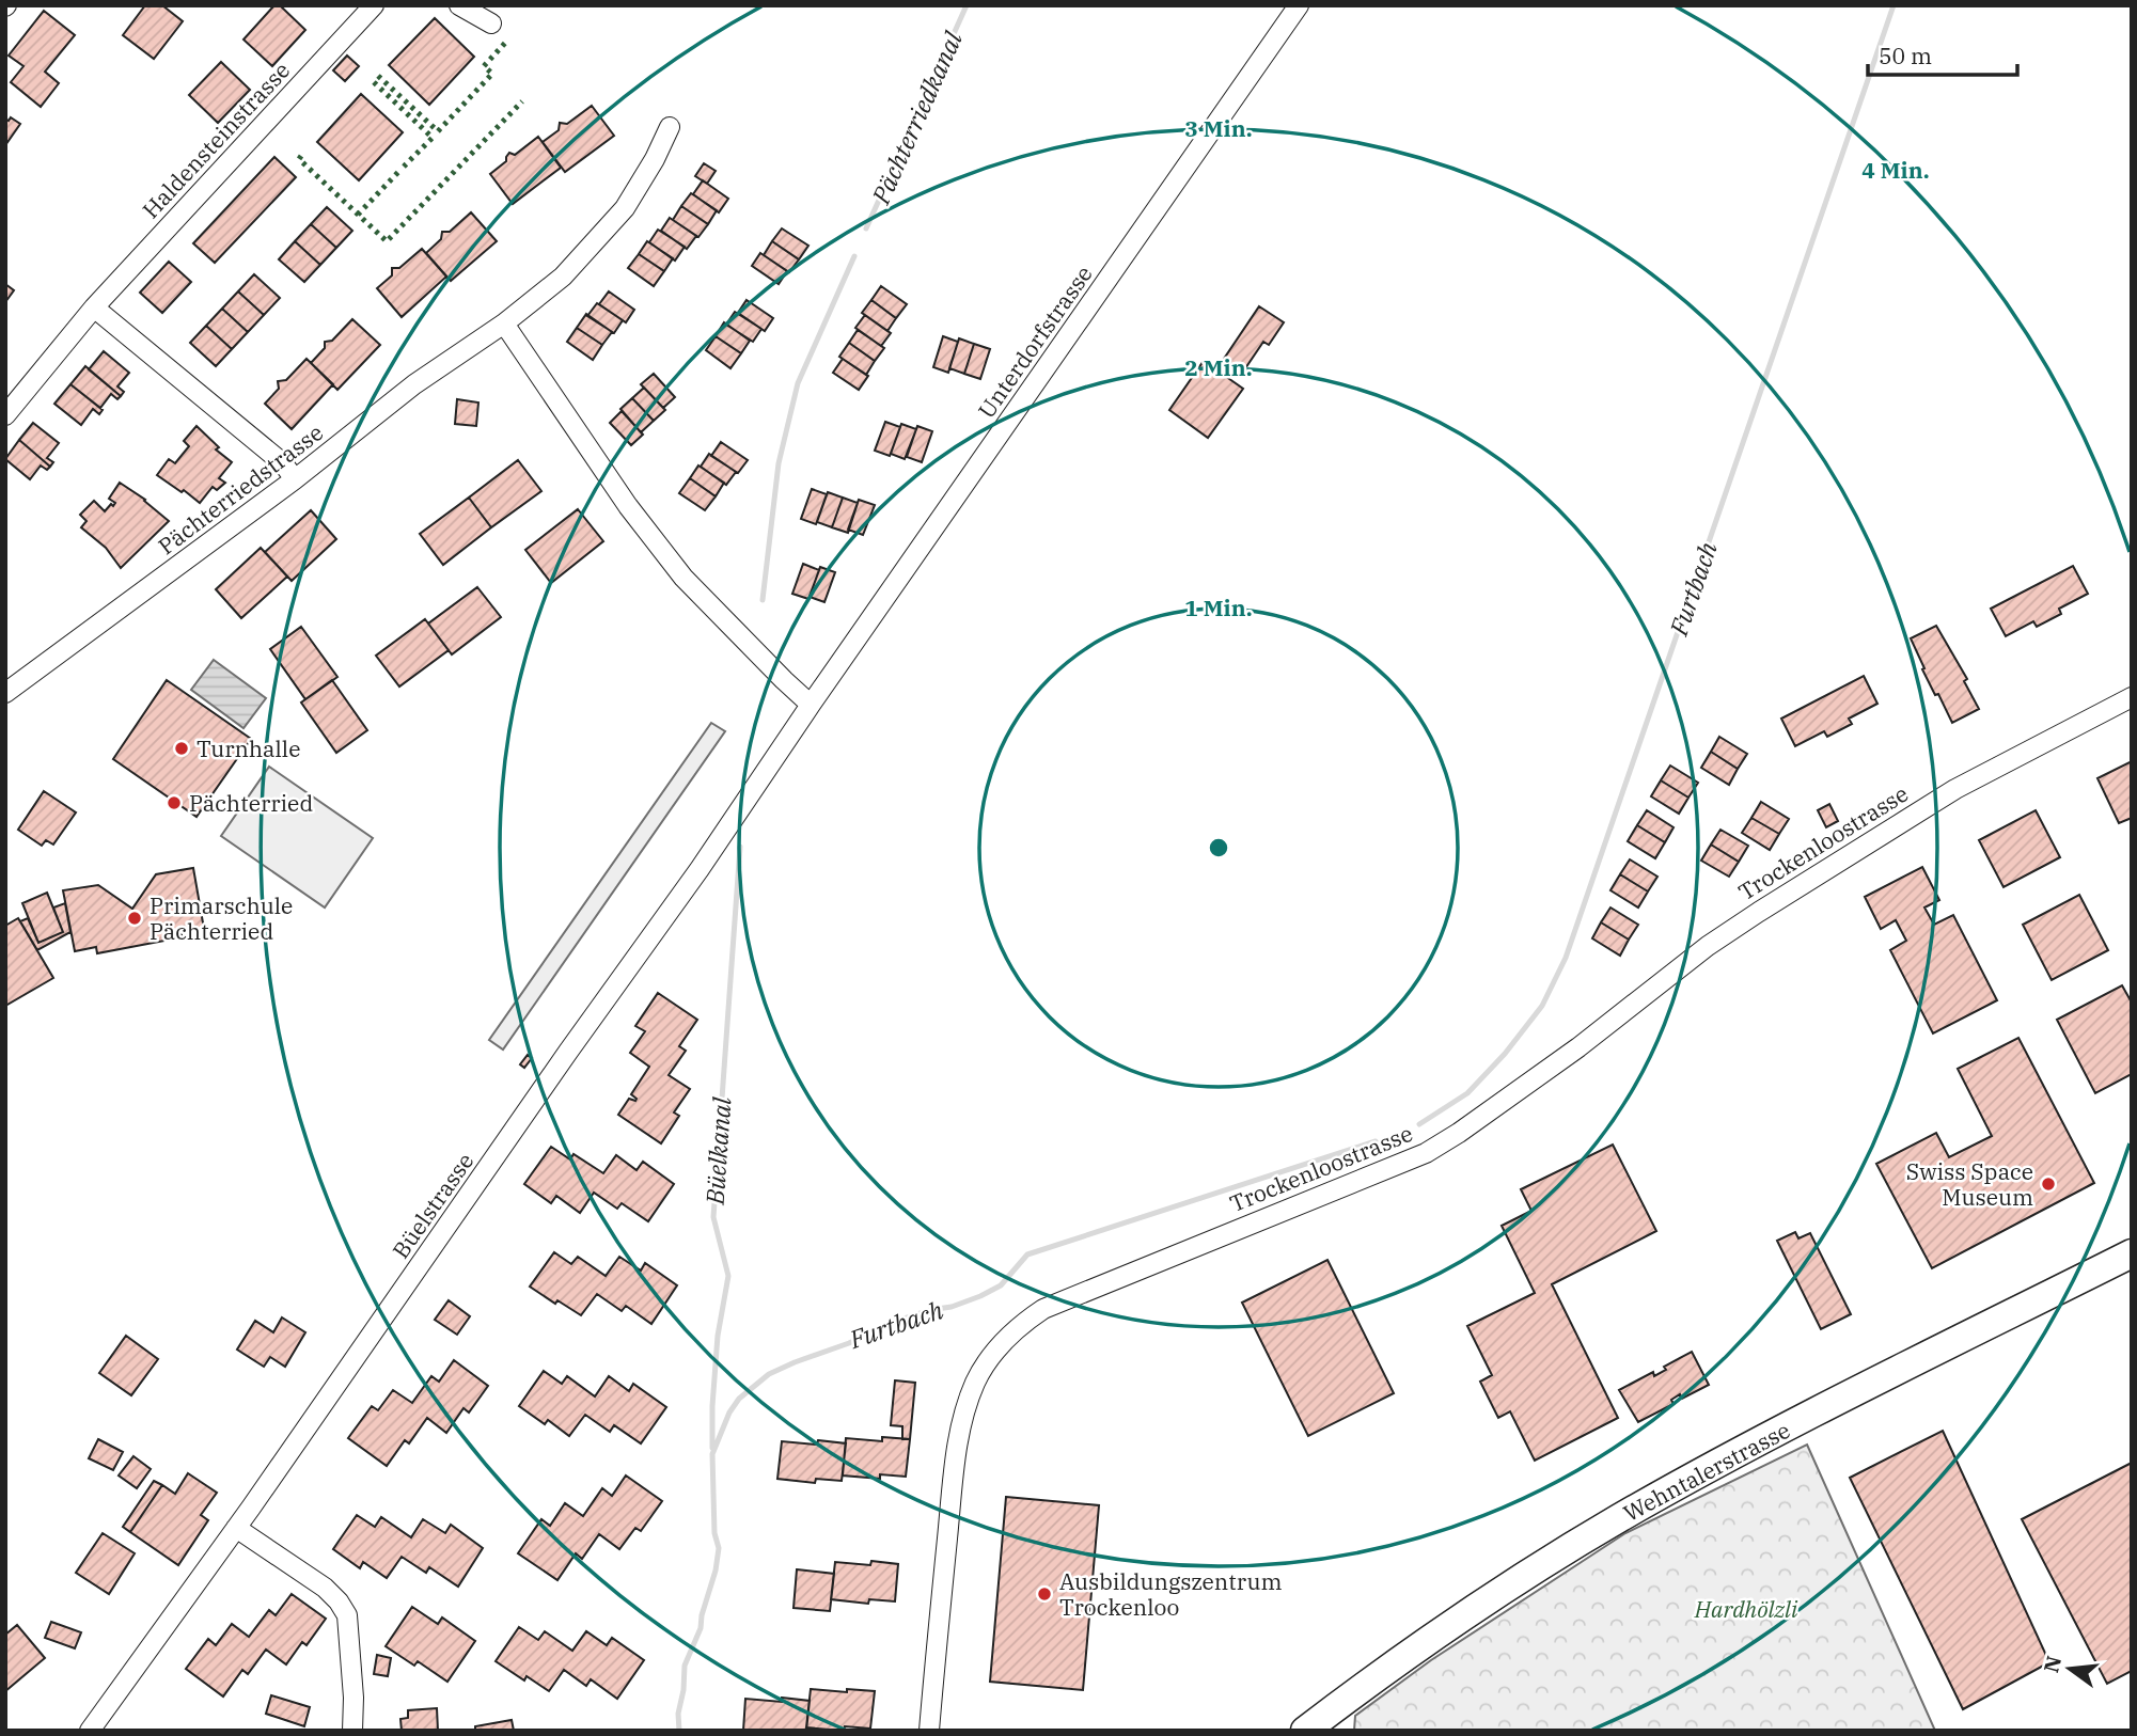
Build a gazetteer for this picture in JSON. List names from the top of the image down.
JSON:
{
  "streets": {
    "main road": ["Wehntalerstrasse"],
    "street": [
      "Haldensteinstrasse",
      "Unterdorfstrasse",
      "Pächterriedstrasse",
      "Trockenloostrasse",
      "Büelstrasse"
    ]
  },
  "crossings": [
    ["Unterdorfstrasse", "Büelstrasse"]
  ],
  "water": ["Pächterriedkanal", "Furtbach", "Büelkanal"],
  "parks": ["Hardhölzli"],
  "places": [
    "Turnhalle",
    "Pächterried",
    "Primarschule Pächterried",
    "Swiss Space Museum",
    "Ausbildungszentrum Trockenloo"
  ],
  "scale_bar": "50 m",
  "north": "left",
  "rings": [
    "3 Min.",
    "4 Min.",
    "2 Min.",
    "1 Min."
  ]
}
